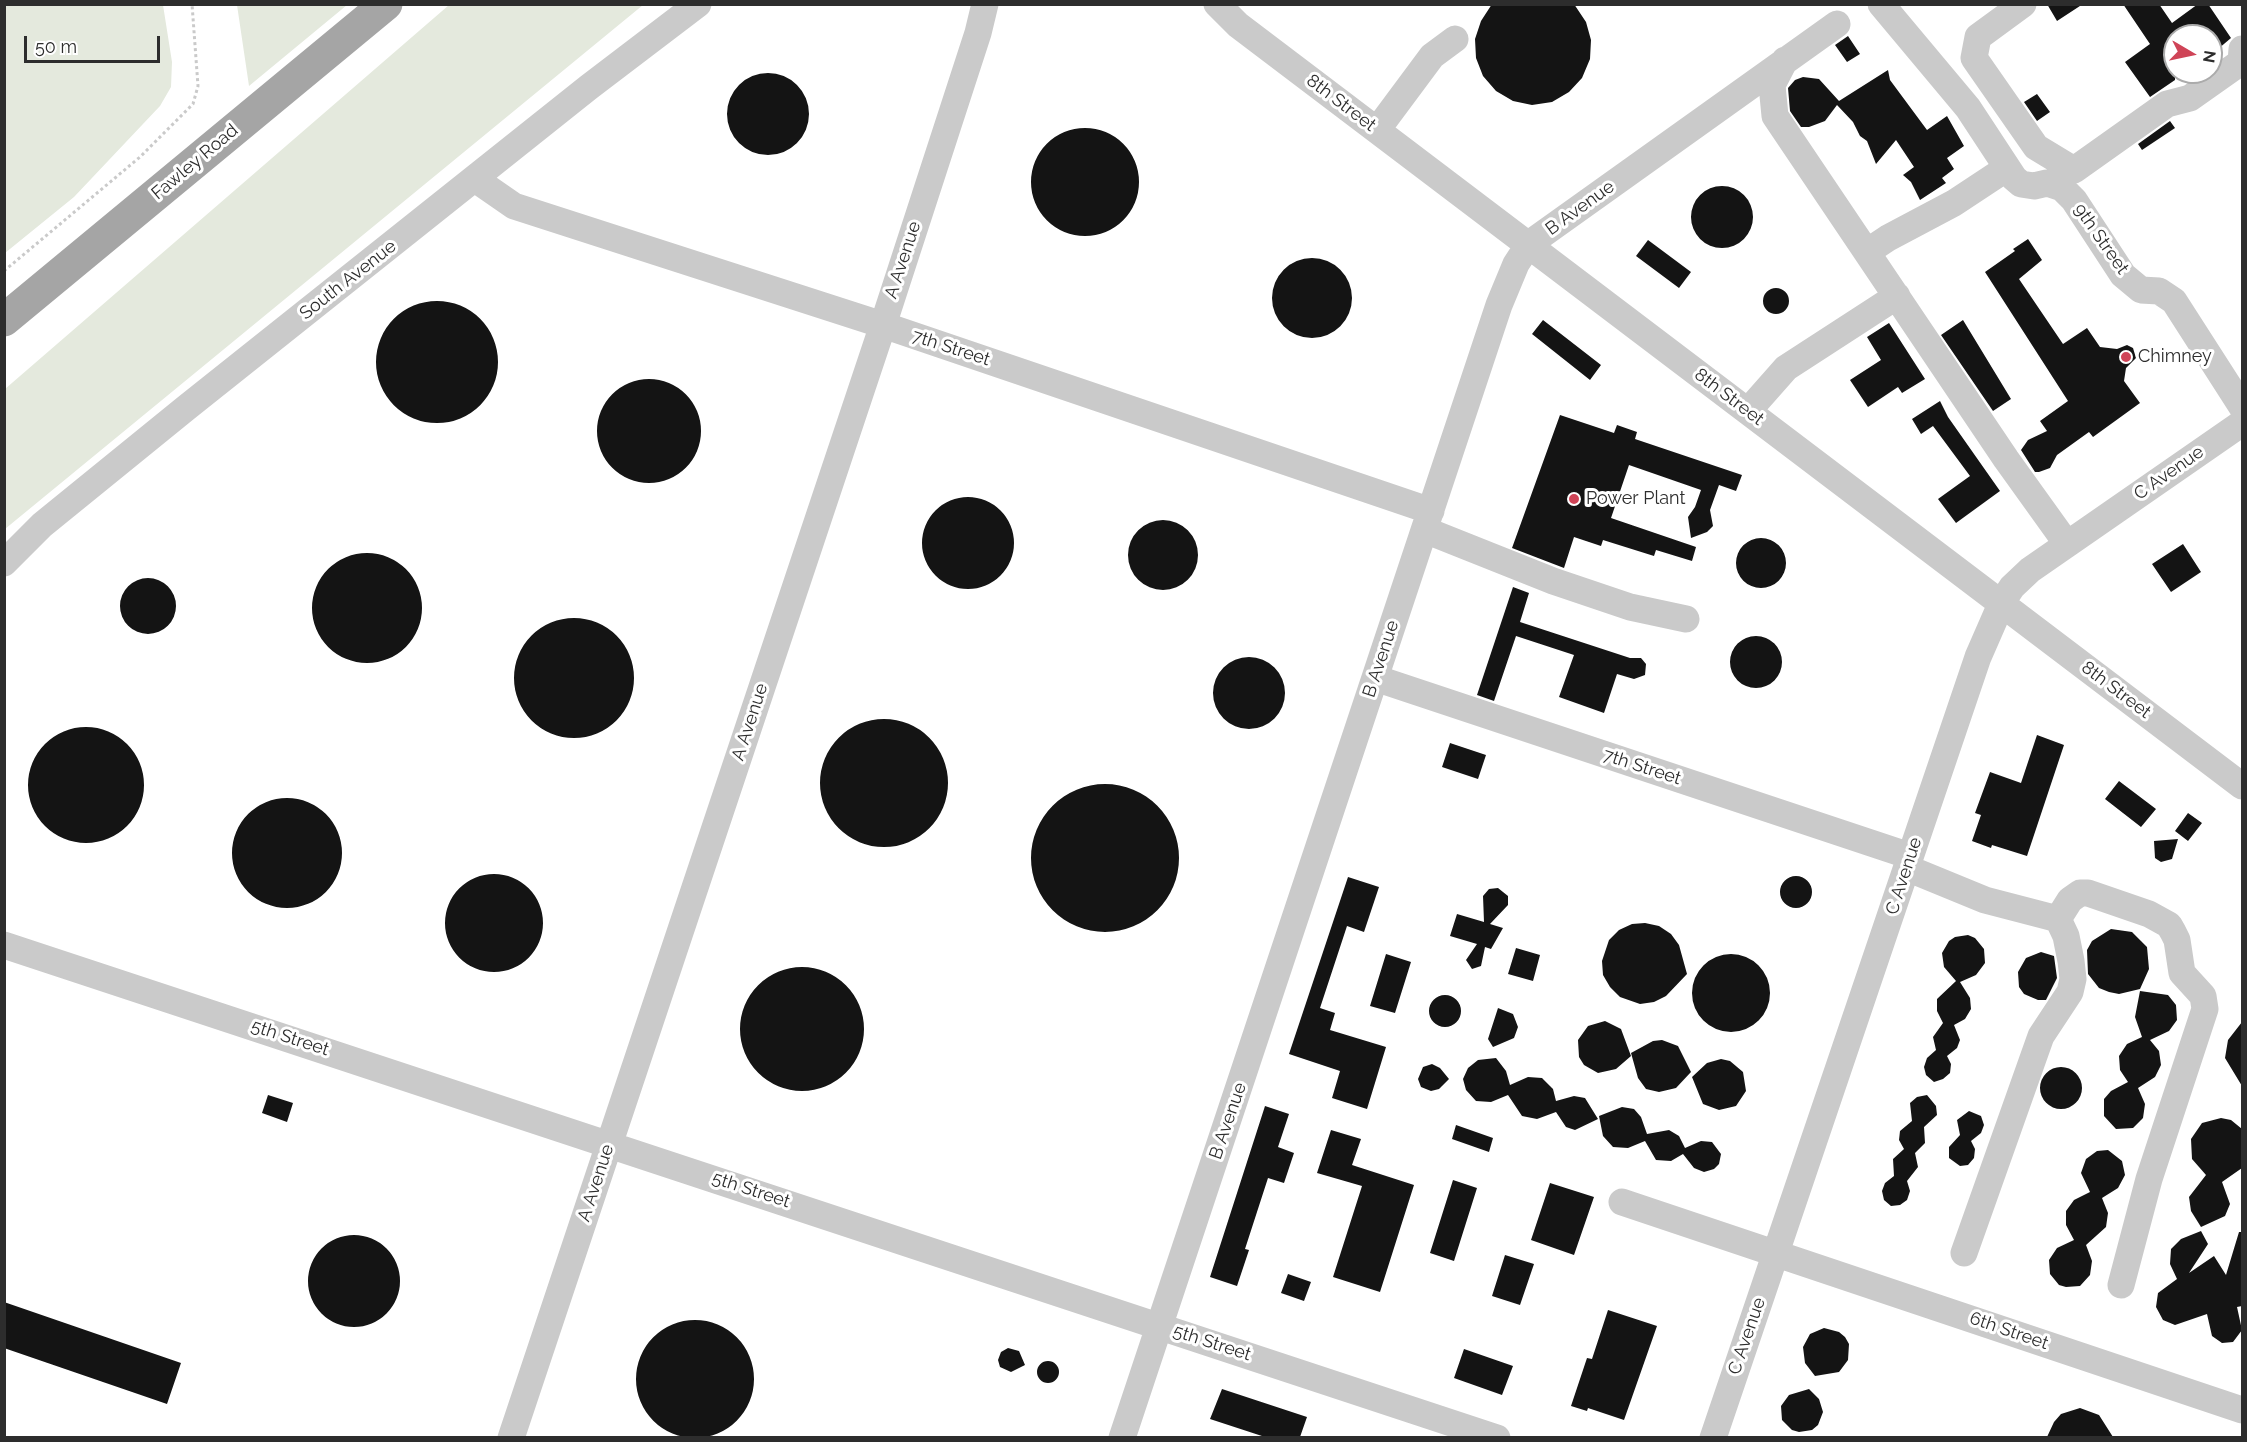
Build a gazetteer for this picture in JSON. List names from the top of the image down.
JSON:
{
  "streets": {
    "main road": ["Fawley Road"],
    "lane": [
      "8th Street",
      "B Avenue",
      "9th Street",
      "A Avenue",
      "South Avenue",
      "7th Street",
      "C Avenue",
      "5th Street",
      "6th Street"
    ]
  },
  "crossings": [
    ["8th Street", "B Avenue"],
    ["8th Street", "C Avenue"],
    ["B Avenue", "7th Street"],
    ["B Avenue", "5th Street"],
    ["A Avenue", "7th Street"],
    ["A Avenue", "5th Street"],
    ["South Avenue", "7th Street"],
    ["7th Street", "C Avenue"],
    ["C Avenue", "6th Street"]
  ],
  "places": ["Chimney", "Power Plant"],
  "scale_bar": "50 m",
  "north": "right"
}
